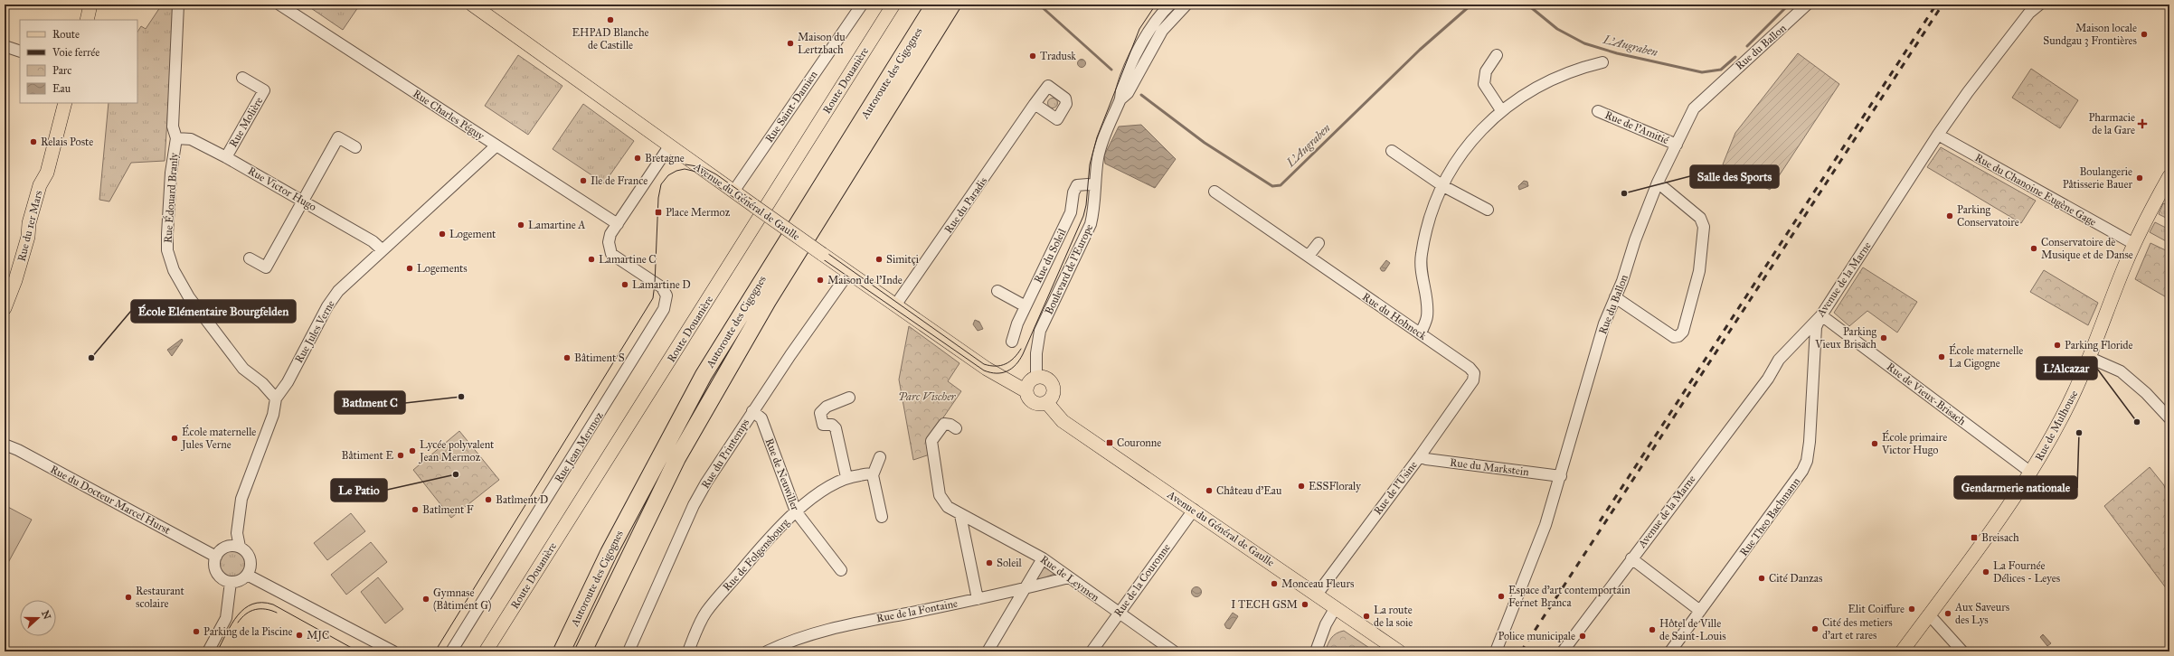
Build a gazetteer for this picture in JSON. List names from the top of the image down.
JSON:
{
  "streets": {
    "highway": ["Autoroute des Cigognes"],
    "main road": [
      "Route Douanière",
      "Avenue du Général de Gaulle",
      "Rue du 1er Mars",
      "Rue de Mulhouse"
    ],
    "street": [
      "Rue du Ballon",
      "Rue Saint-Damien",
      "Rue Charles Péguy",
      "Rue Molière",
      "Rue de l'Amitié",
      "Rue Victor Hugo",
      "Rue du Chanoine Eugène Gage",
      "Rue Édouard Branly",
      "Rue du Paradis",
      "Rue du Soleil",
      "Boulevard de l'Europe",
      "Avenue de la Marne",
      "Rue du Hohneck",
      "Rue Jules Verne",
      "Rue de Vieux-Brisach",
      "Rue Jean Mermoz",
      "Rue du Printemps",
      "Rue du Markstein",
      "Rue de Neuwiller",
      "Rue de l'Usine",
      "Rue du Docteur Marcel Hurst",
      "Rue Theo Bachmann",
      "Rue de Folgensbourg",
      "Rue de Leymen",
      "Rue de la Couronne",
      "Rue de la Fontaine"
    ]
  },
  "crossings": [
    ["Rue du Ballon", "Rue de l'Amitié"],
    ["Rue du Ballon", "Rue du Markstein"],
    ["Rue Saint-Damien", "Avenue du Général de Gaulle"],
    ["Rue Charles Péguy", "Rue Jules Verne"],
    ["Rue Charles Péguy", "Rue Jean Mermoz"],
    ["Rue Molière", "Rue Victor Hugo"],
    ["Rue Victor Hugo", "Rue Édouard Branly"],
    ["Rue Victor Hugo", "Rue Jules Verne"],
    ["Rue du Chanoine Eugène Gage", "Avenue de la Marne"],
    ["Rue du Chanoine Eugène Gage", "Rue de Mulhouse"],
    ["Rue Édouard Branly", "Rue Jules Verne"],
    ["Avenue du Général de Gaulle", "Rue du Paradis"],
    ["Avenue du Général de Gaulle", "Boulevard de l'Europe"],
    ["Avenue du Général de Gaulle", "Rue du Printemps"],
    ["Avenue du Général de Gaulle", "Rue de l'Usine"],
    ["Avenue du Général de Gaulle", "Rue de la Couronne"],
    ["Rue du Soleil", "Boulevard de l'Europe"],
    ["Avenue de la Marne", "Rue de Vieux-Brisach"],
    ["Avenue de la Marne", "Rue Theo Bachmann"],
    ["Rue du Hohneck", "Rue de l'Usine"],
    ["Rue Jules Verne", "Rue du Docteur Marcel Hurst"],
    ["Rue de Vieux-Brisach", "Rue de Mulhouse"],
    ["Rue de Vieux-Brisach", "Rue Theo Bachmann"],
    ["Rue du Printemps", "Rue de Neuwiller"],
    ["Rue du Markstein", "Rue de l'Usine"],
    ["Rue de Neuwiller", "Rue de Folgensbourg"],
    ["Rue de Leymen", "Rue de la Couronne"],
    ["Rue de Leymen", "Rue de la Fontaine"]
  ],
  "water": ["L'Augraben"],
  "parks": ["Parc Vischer"],
  "places": {
    "other": [
      "EHPAD Blanche de Castille",
      "Maison locale Sundgau 3 Frontières",
      "Maison du Lertzbach",
      "Tradusk",
      "Relais Poste",
      "Bretagne",
      "Boulangerie Pâtisserie Bauer",
      "Ile de France",
      "Salle des Sports",
      "Parking Conservatoire",
      "Lamartine A",
      "Logement",
      "Conservatoire de Musique et de Danse",
      "Lamartine C",
      "Simitçi",
      "Logements",
      "Maison de l'Inde",
      "Lamartine D",
      "Parking Vieux Brisach",
      "Parking Floride",
      "École maternelle La Cigogne",
      "École Elémentaire Bourgfelden",
      "Bâtiment S",
      "Batîment C",
      "L'Alcazar",
      "Gendarmerie nationale",
      "École maternelle Jules Verne",
      "École primaire Victor Hugo",
      "Lycée polyvalent Jean Mermoz",
      "Bâtiment E",
      "Le Patio",
      "ESSFloraly",
      "Château d'Eau",
      "Batîment D",
      "Batîment F",
      "Soleil",
      "La Fournée Délices - Leyes",
      "Cité Danzas",
      "Monceau Fleurs",
      "Espace d'art contemportain Fernet Branca",
      "Restaurant scolaire",
      "Gymnase (Bâtiment G)",
      "I TECH GSM",
      "Elit Coiffure",
      "Aux Saveurs des Lys",
      "La route de la soie",
      "Cité des metiers d'art et rares",
      "Hôtel de Ville de Saint-Louis",
      "Parking de la Piscine",
      "MJC",
      "Police municipale"
    ],
    "health": ["Pharmacie de la Gare"],
    "transit": ["Place Mermoz", "Couronne", "Breisach"]
  },
  "legend": [
    "Route",
    "Voie ferrée",
    "Parc",
    "Eau"
  ],
  "north": "right"
}
